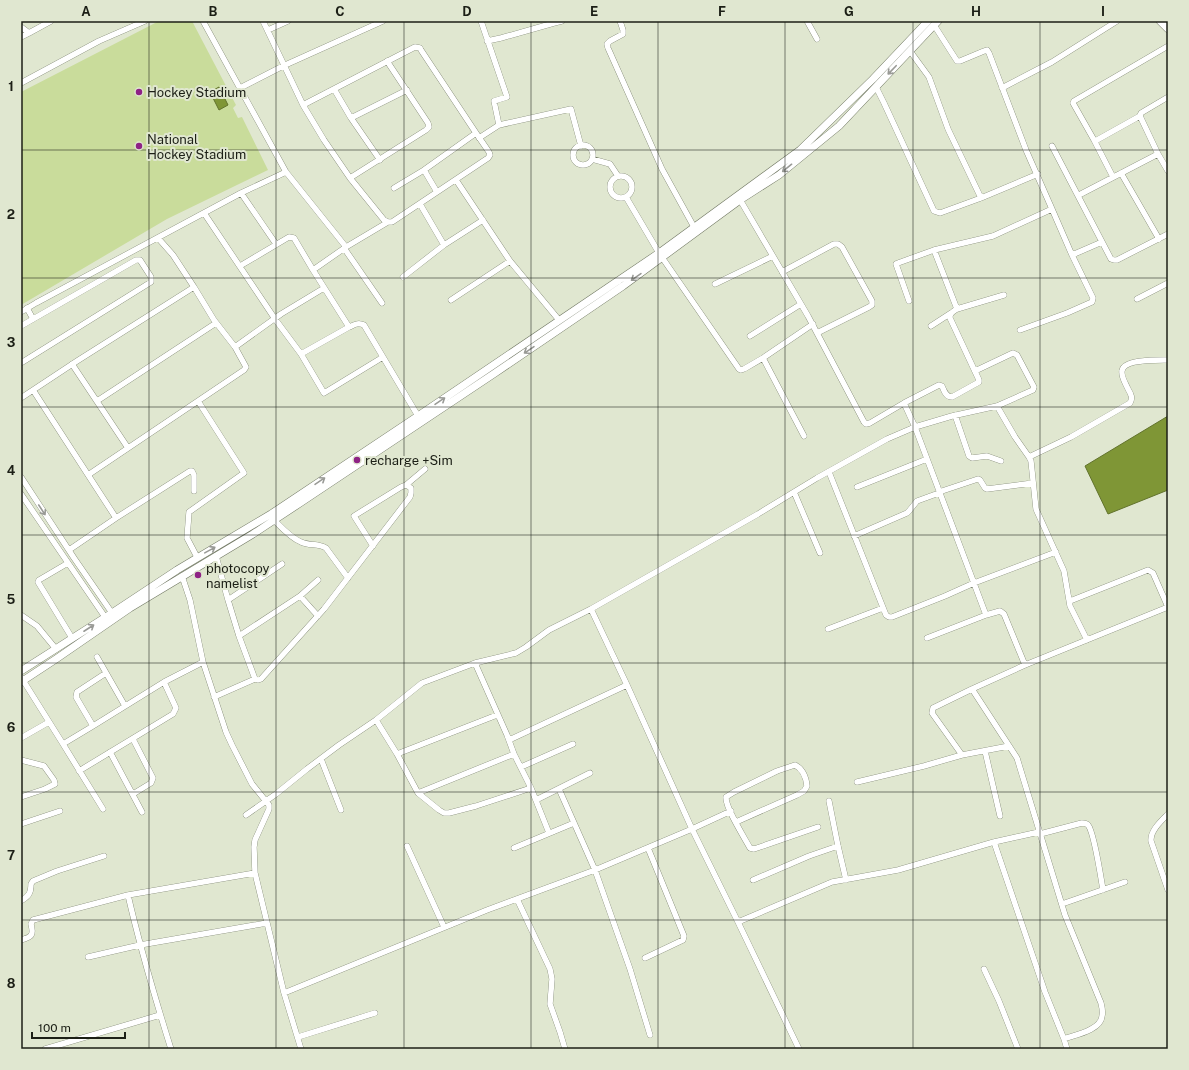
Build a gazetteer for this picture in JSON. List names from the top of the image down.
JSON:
{
  "places": [
    "Hockey Stadium",
    "National Hockey Stadium",
    "recharge +Sim",
    "photocopy namelist"
  ],
  "scale_bar": "100 m",
  "grid": {
    "columns": [
      "A",
      "B",
      "C",
      "D",
      "E",
      "F",
      "G",
      "H",
      "I"
    ],
    "rows": [
      "1",
      "2",
      "3",
      "4",
      "5",
      "6",
      "7",
      "8"
    ]
  }
}
